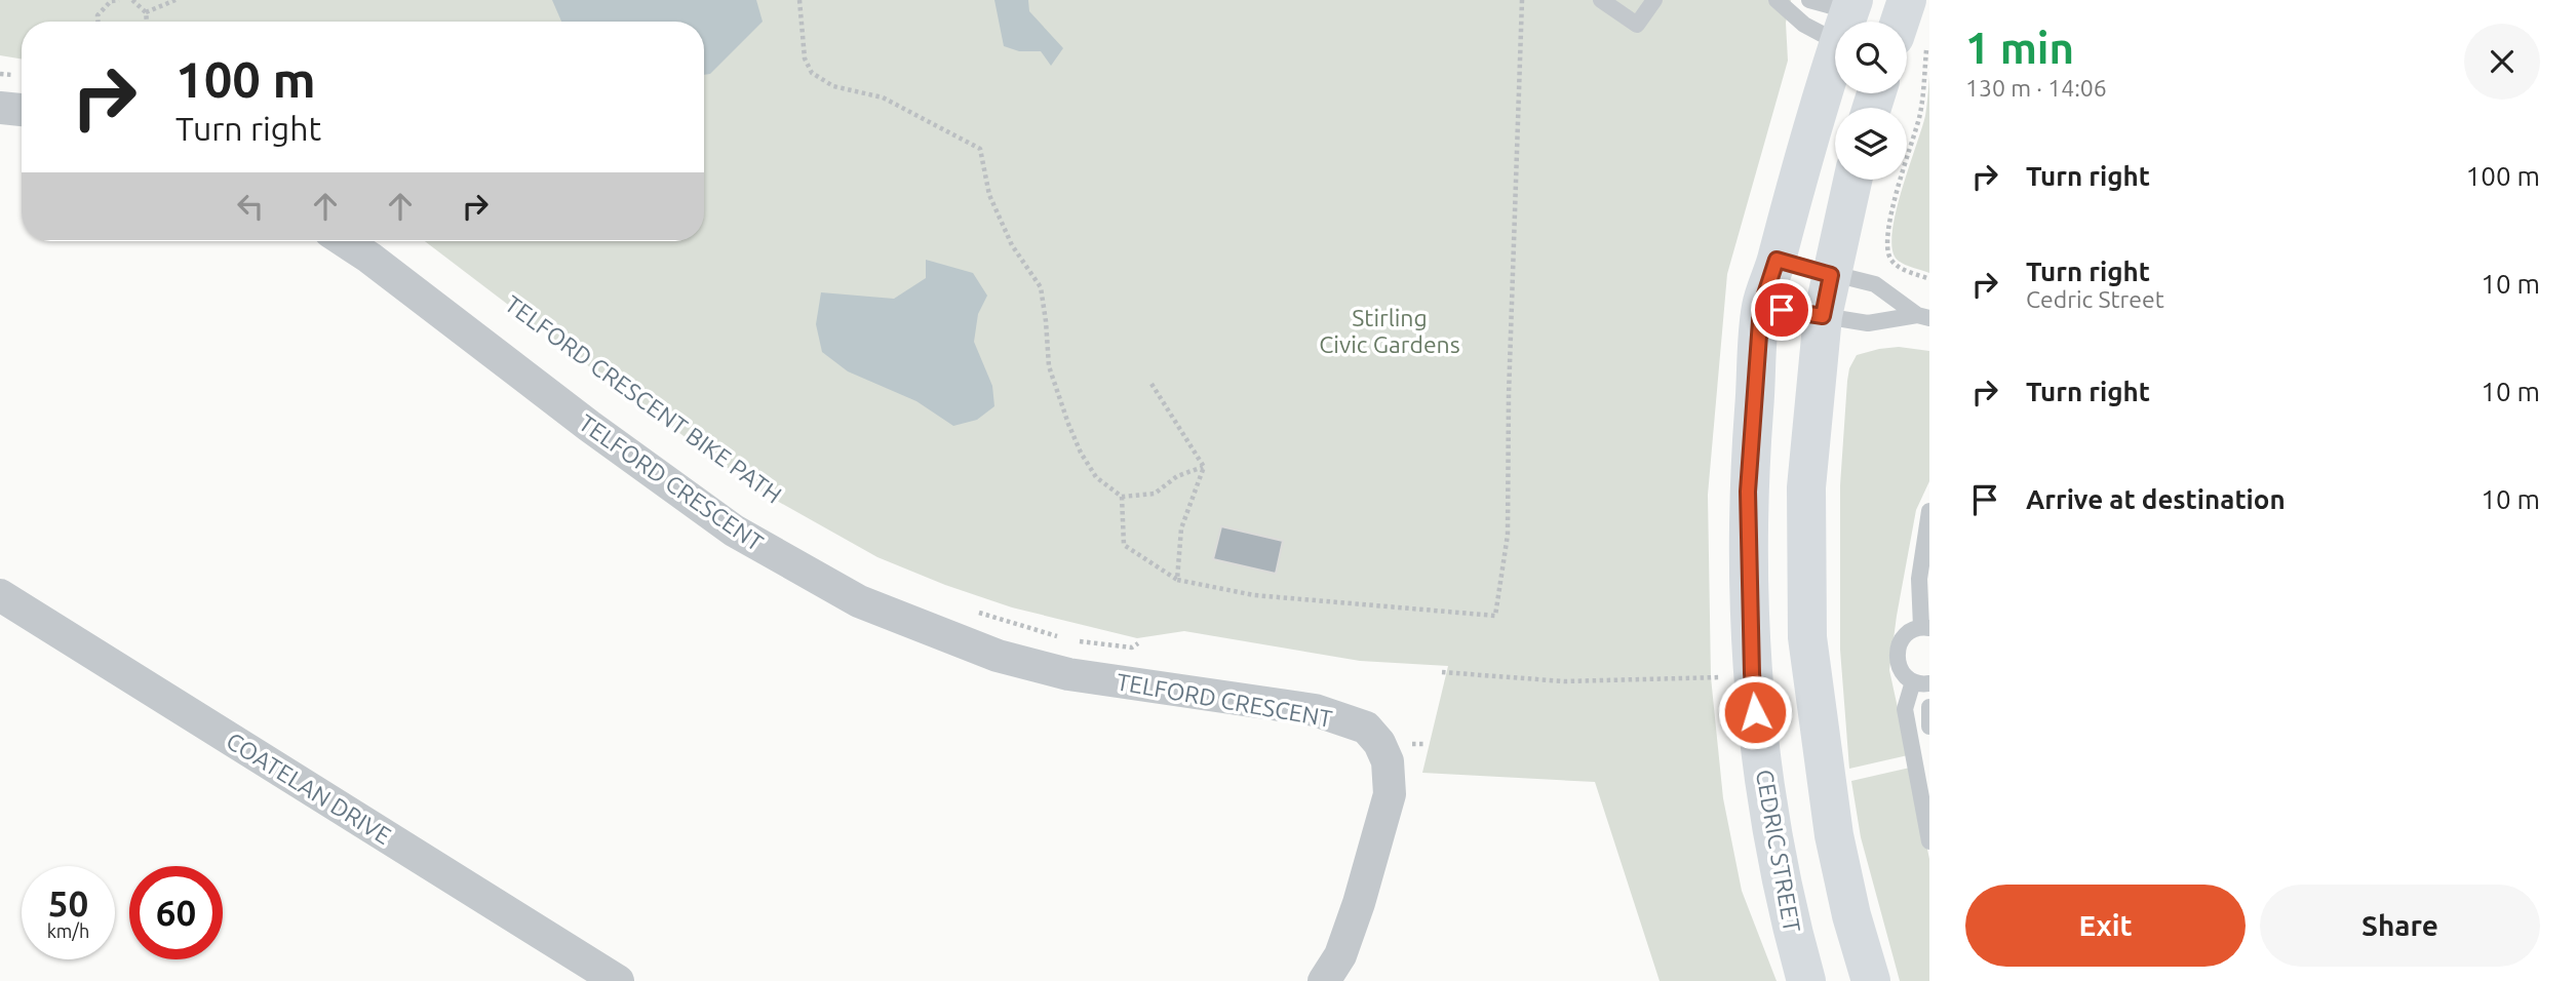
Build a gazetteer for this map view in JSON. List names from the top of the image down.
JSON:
{
  "streets": {
    "main road": ["CEDRIC STREET"],
    "street": ["TELFORD CRESCENT", "COATELAN DRIVE"]
  },
  "parks": ["Stirling Civic Gardens"],
  "page": {
    "heading": ["1 min", "130 m · 14:06"],
    "turn": ["100 m", "Turn right"],
    "list": [
      {
        "name": "Turn right",
        "value": "100 m"
      },
      {
        "name": "Turn right",
        "note": "Cedric Street",
        "value": "10 m"
      },
      {
        "name": "Turn right",
        "value": "10 m"
      },
      {
        "name": "Arrive at destination",
        "value": "10 m"
      }
    ],
    "speed": "50 km/h",
    "limit": "60",
    "buttons": ["Exit", "Share"]
  }
}
